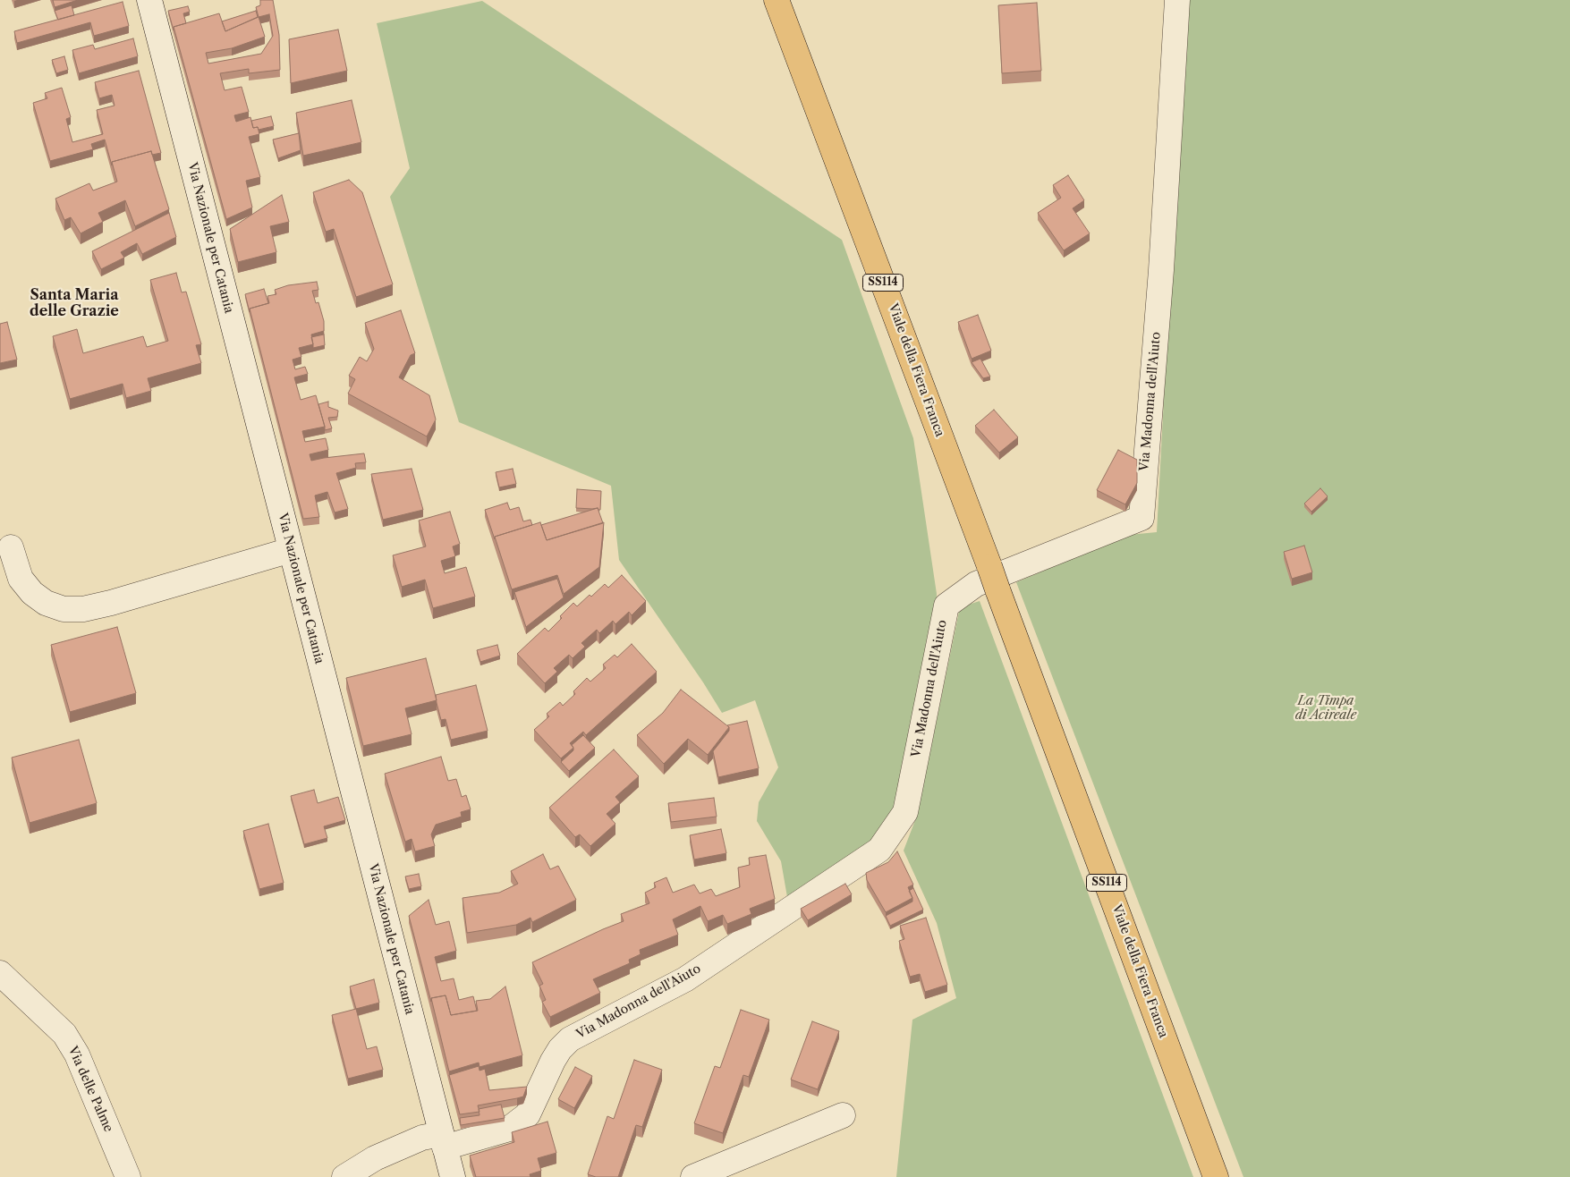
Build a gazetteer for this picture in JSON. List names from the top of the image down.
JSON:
{
  "streets": {
    "main road": ["SS114", "Viale della Fiera Franca"],
    "street": ["Via Nazionale per Catania", "Via Madonna dell'Aiuto", "Via delle Palme"]
  },
  "crossings": [
    ["Via Nazionale per Catania", "Via Madonna dell'Aiuto"]
  ],
  "districts": ["Santa Maria delle Grazie"],
  "parks": ["La Timpa di Acireale"]
}
